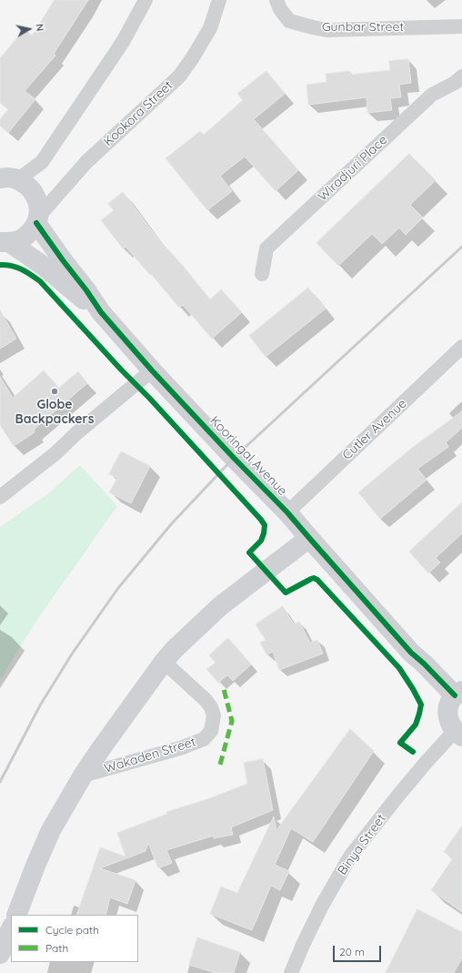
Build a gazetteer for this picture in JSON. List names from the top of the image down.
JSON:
{
  "streets": {
    "street": [
      "Gunbar Street",
      "Kookora Street",
      "Wiradjuri Place",
      "Cutler Avenue",
      "Kooringal Avenue",
      "Wakaden Street",
      "Binya Street"
    ]
  },
  "crossings": [
    ["Kookora Street", "Kooringal Avenue"],
    ["Cutler Avenue", "Kooringal Avenue"],
    ["Kooringal Avenue", "Wakaden Street"]
  ],
  "places": ["Globe Backpackers"],
  "legend": ["Cycle path", "Path"],
  "scale_bar": "20 m",
  "north": "right"
}
